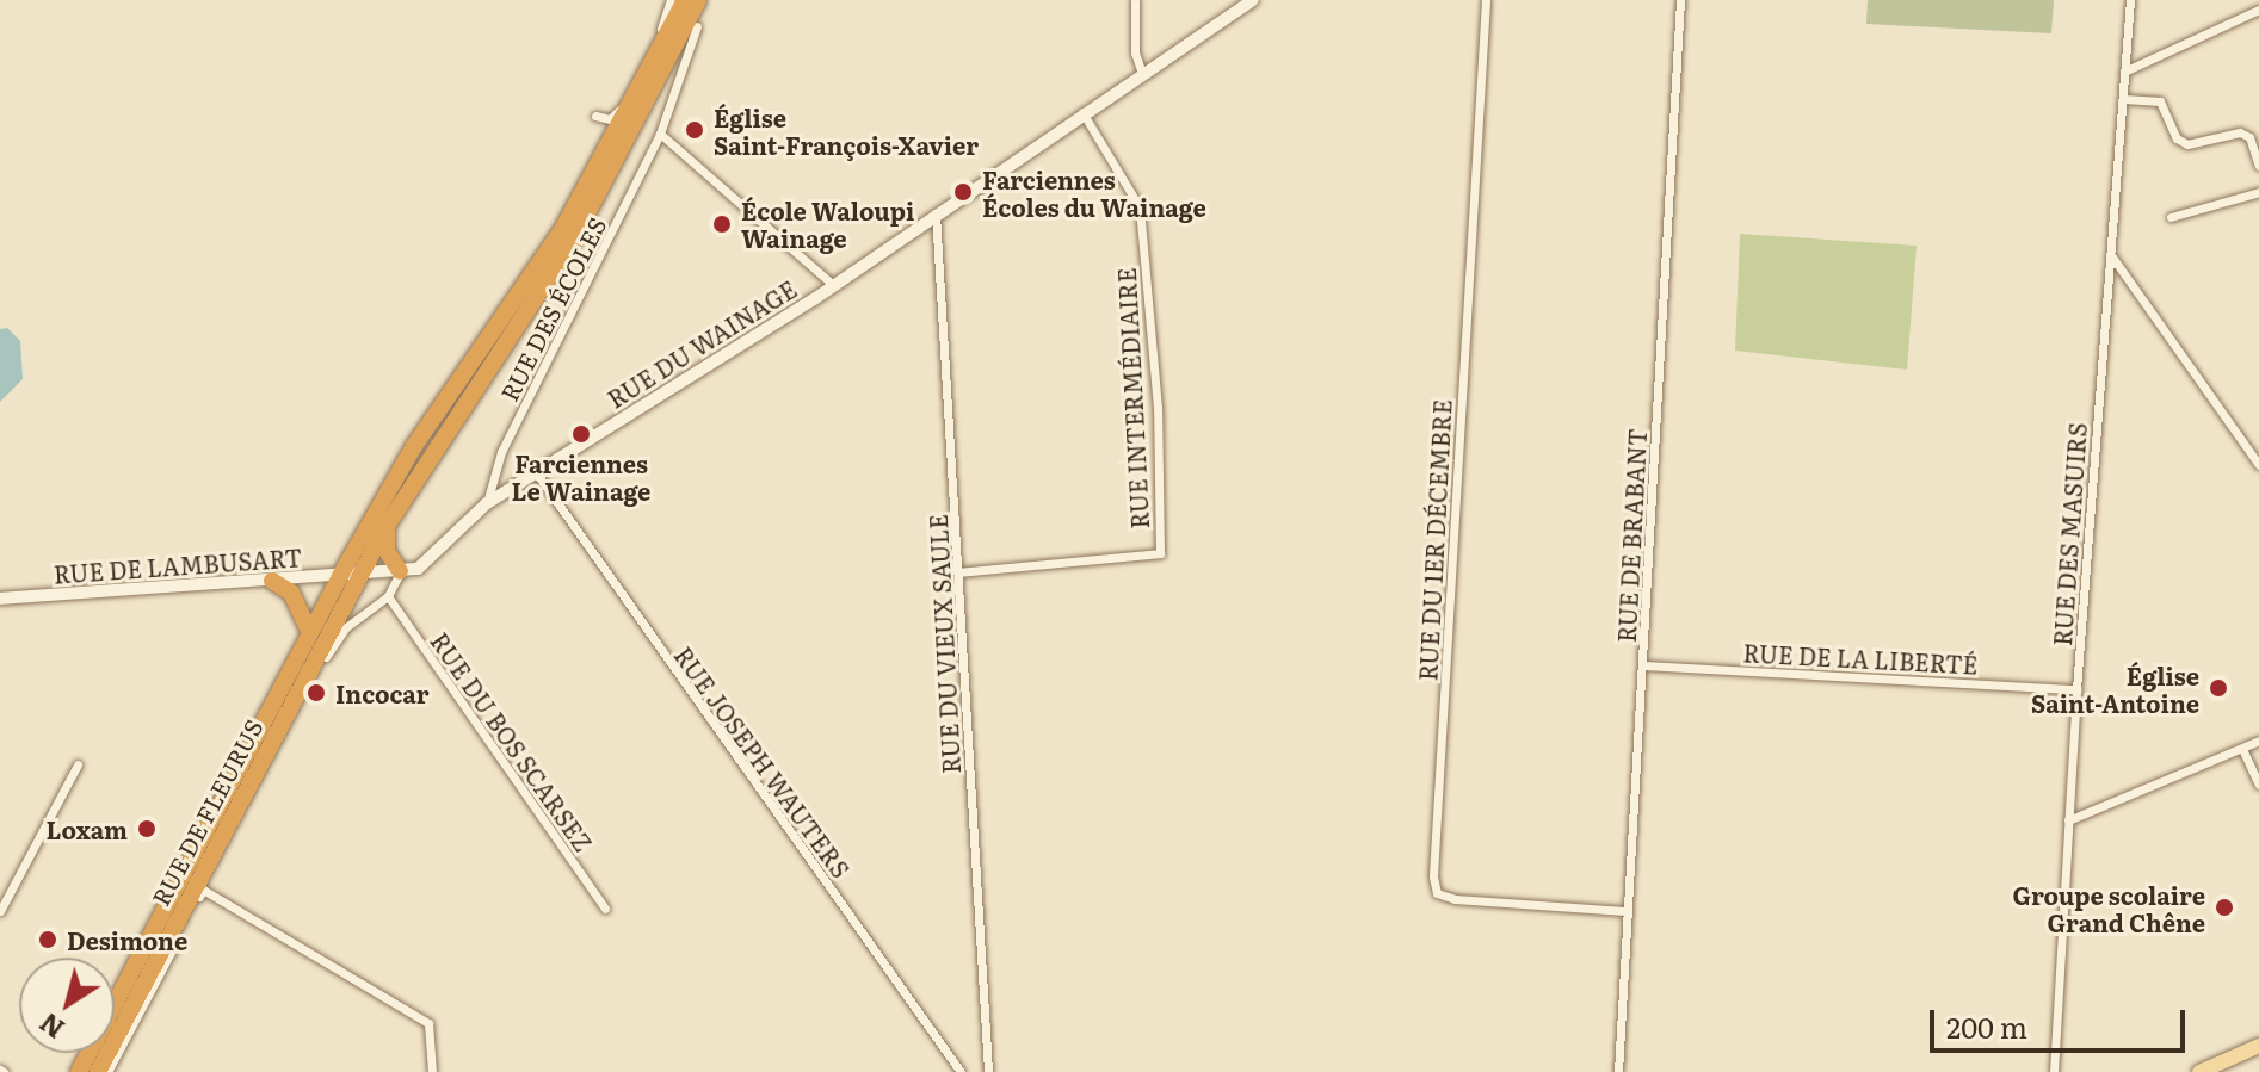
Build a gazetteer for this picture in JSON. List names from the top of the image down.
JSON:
{
  "streets": {
    "highway": ["RUE DE FLEURUS"],
    "street": [
      "RUE DES ÉCOLES",
      "RUE DU WAINAGE",
      "RUE INTERMÉDIAIRE",
      "RUE DES MASUIRS",
      "RUE DE BRABANT",
      "RUE DU 1ER DÉCEMBRE",
      "RUE DE LAMBUSART",
      "RUE DU VIEUX SAULE",
      "RUE DE LA LIBERTÉ",
      "RUE DU BOS SCARSEZ",
      "RUE JOSEPH WAUTERS"
    ]
  },
  "crossings": [
    ["RUE DES ÉCOLES", "RUE DU WAINAGE"],
    ["RUE DU WAINAGE", "RUE INTERMÉDIAIRE"],
    ["RUE DU WAINAGE", "RUE DE LAMBUSART"],
    ["RUE DU WAINAGE", "RUE DU VIEUX SAULE"],
    ["RUE DU WAINAGE", "RUE JOSEPH WAUTERS"],
    ["RUE DU WAINAGE", "RUE DE FLEURUS"],
    ["RUE INTERMÉDIAIRE", "RUE DU VIEUX SAULE"],
    ["RUE DES MASUIRS", "RUE DE LA LIBERTÉ"],
    ["RUE DE BRABANT", "RUE DU 1ER DÉCEMBRE"],
    ["RUE DE BRABANT", "RUE DE LA LIBERTÉ"],
    ["RUE DE LAMBUSART", "RUE DE FLEURUS"]
  ],
  "places": [
    "Église Saint-François-Xavier",
    "Farciennes Écoles du Wainage",
    "École Waloupi Wainage",
    "Farciennes Le Wainage",
    "Église Saint-Antoine",
    "Incocar",
    "Loxam",
    "Groupe scolaire Grand Chêne",
    "Desimone"
  ],
  "scale_bar": "200 m",
  "north": "bottom left"
}
